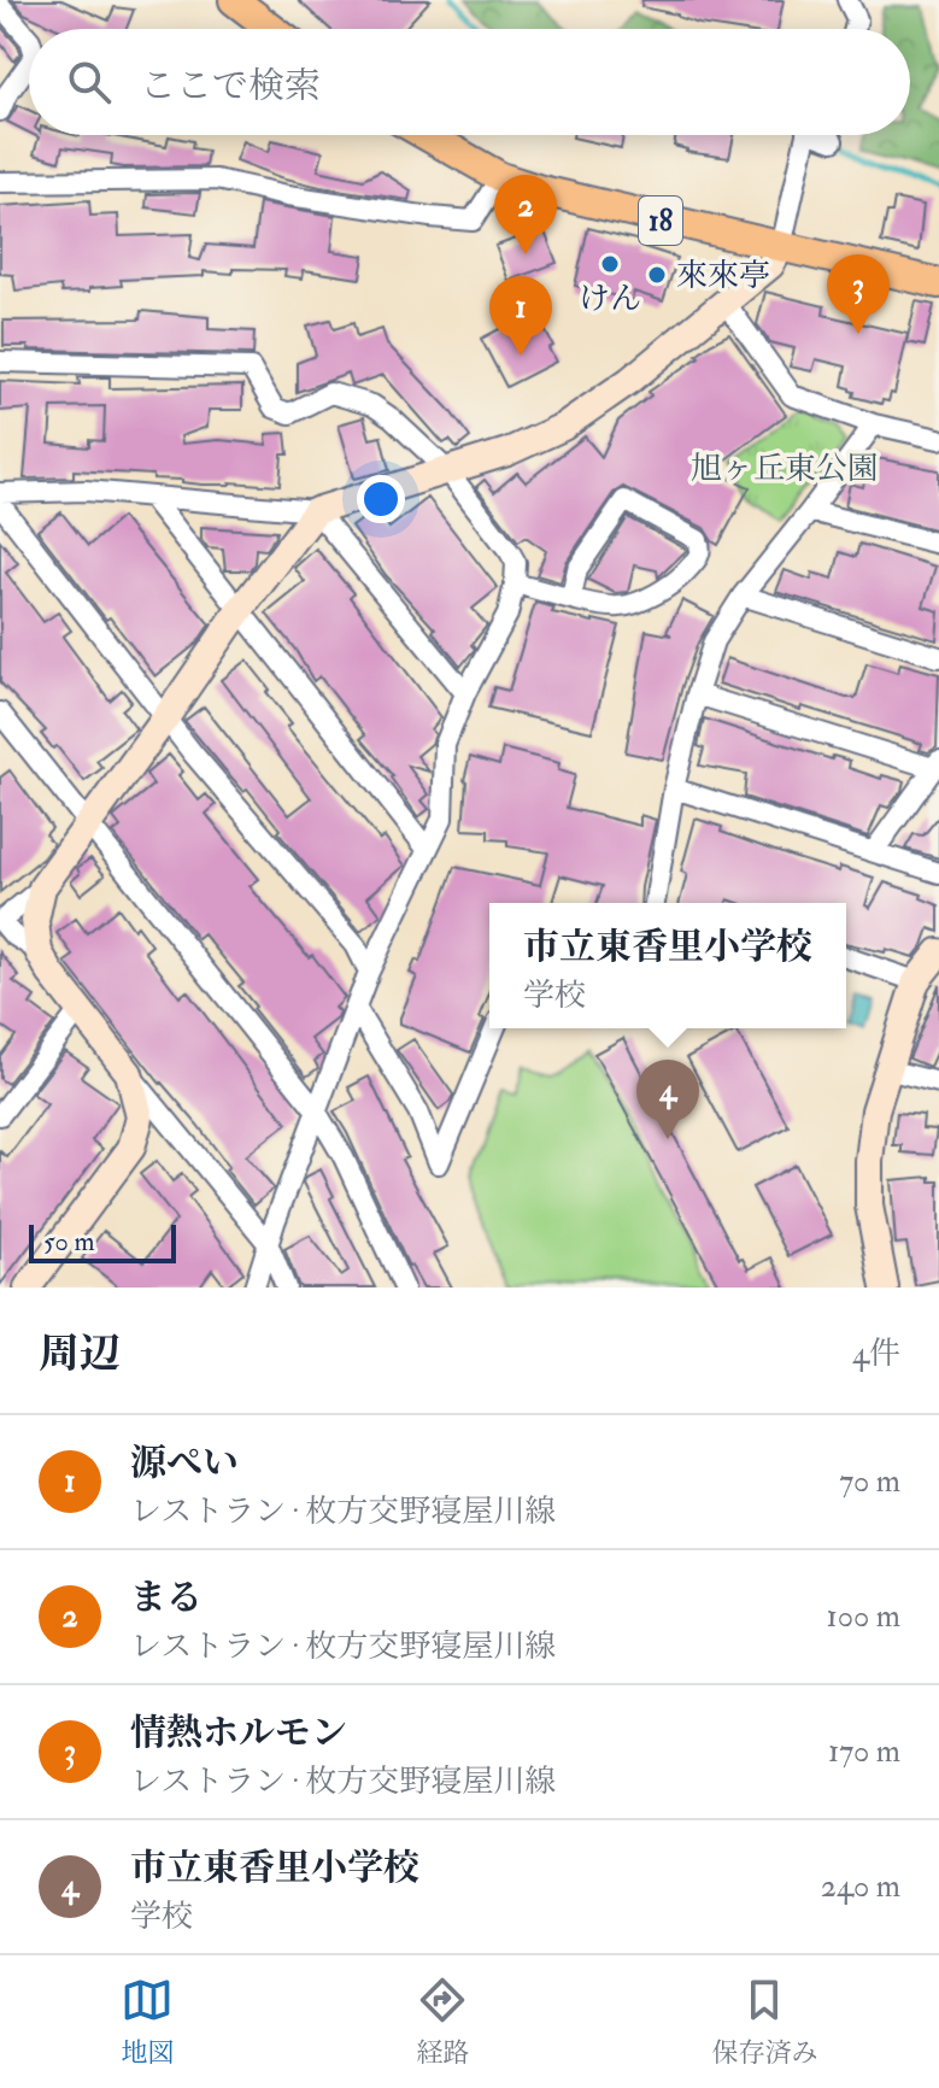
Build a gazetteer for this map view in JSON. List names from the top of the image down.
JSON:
{
  "streets": {
    "main road": ["18"]
  },
  "parks": ["旭ヶ丘東公園"],
  "places": ["けん", "來來亭"],
  "scale_bar": "50 m",
  "page": {
    "search": "ここで検索",
    "pins": [
      "2",
      "3",
      "1",
      "4"
    ],
    "popup": ["市立東香里小学校", "学校"],
    "scale": "50 m",
    "heading": ["周辺", "4件"],
    "list": [
      {
        "mark": "1",
        "name": "源ぺい",
        "note": "レストラン · 枚方交野寝屋川線",
        "value": "70 m"
      },
      {
        "mark": "2",
        "name": "まる",
        "note": "レストラン · 枚方交野寝屋川線",
        "value": "100 m"
      },
      {
        "mark": "3",
        "name": "情熱ホルモン",
        "note": "レストラン · 枚方交野寝屋川線",
        "value": "170 m"
      },
      {
        "mark": "4",
        "name": "市立東香里小学校",
        "note": "学校",
        "value": "240 m"
      }
    ],
    "nav": ["地図", "経路", "保存済み"]
  }
}
